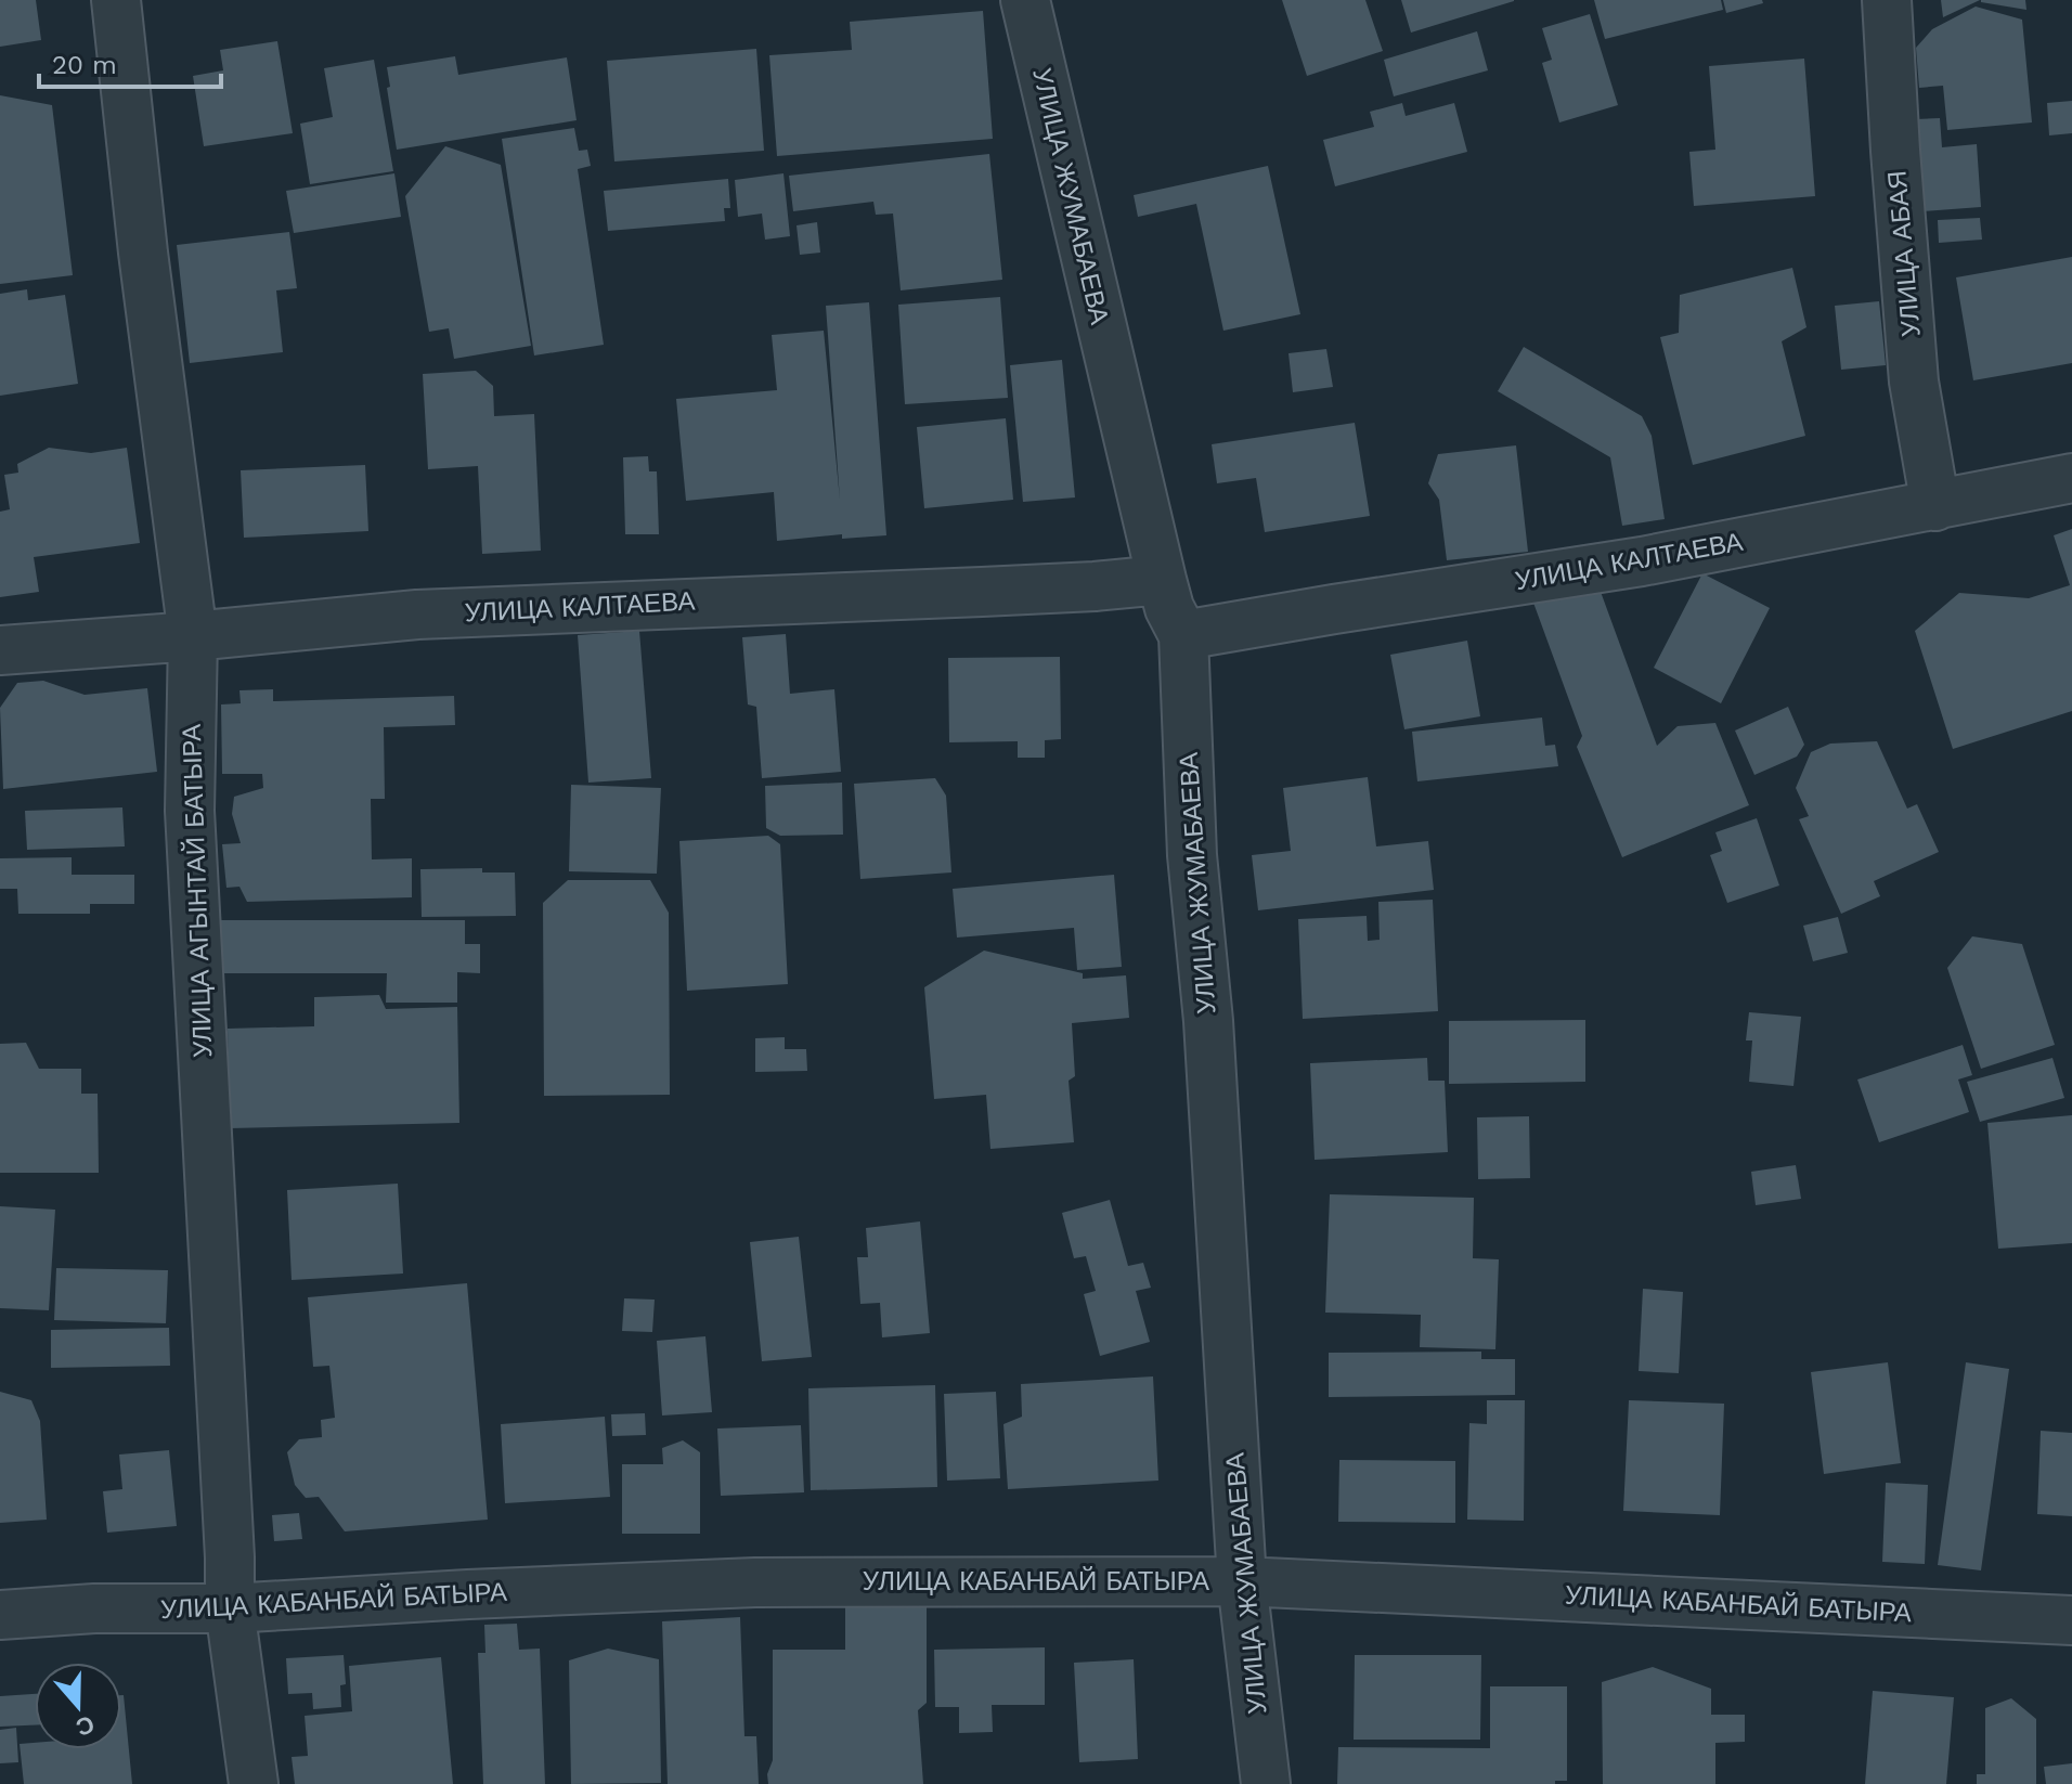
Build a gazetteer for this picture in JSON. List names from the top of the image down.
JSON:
{
  "streets": {
    "street": [
      "УЛИЦА ЖУМАБАЕВА",
      "УЛИЦА АБАЯ",
      "УЛИЦА КАЛТАЕВА",
      "УЛИЦА АГЫНТАЙ БАТЫРА",
      "УЛИЦА КАБАНБАЙ БАТЫРА"
    ]
  },
  "crossings": [
    ["УЛИЦА ЖУМАБАЕВА", "УЛИЦА КАЛТАЕВА"],
    ["УЛИЦА ЖУМАБАЕВА", "УЛИЦА КАБАНБАЙ БАТЫРА"],
    ["УЛИЦА АБАЯ", "УЛИЦА КАЛТАЕВА"],
    ["УЛИЦА КАЛТАЕВА", "УЛИЦА АГЫНТАЙ БАТЫРА"],
    ["УЛИЦА АГЫНТАЙ БАТЫРА", "УЛИЦА КАБАНБАЙ БАТЫРА"]
  ],
  "scale_bar": "20 m",
  "north": "bottom"
}
